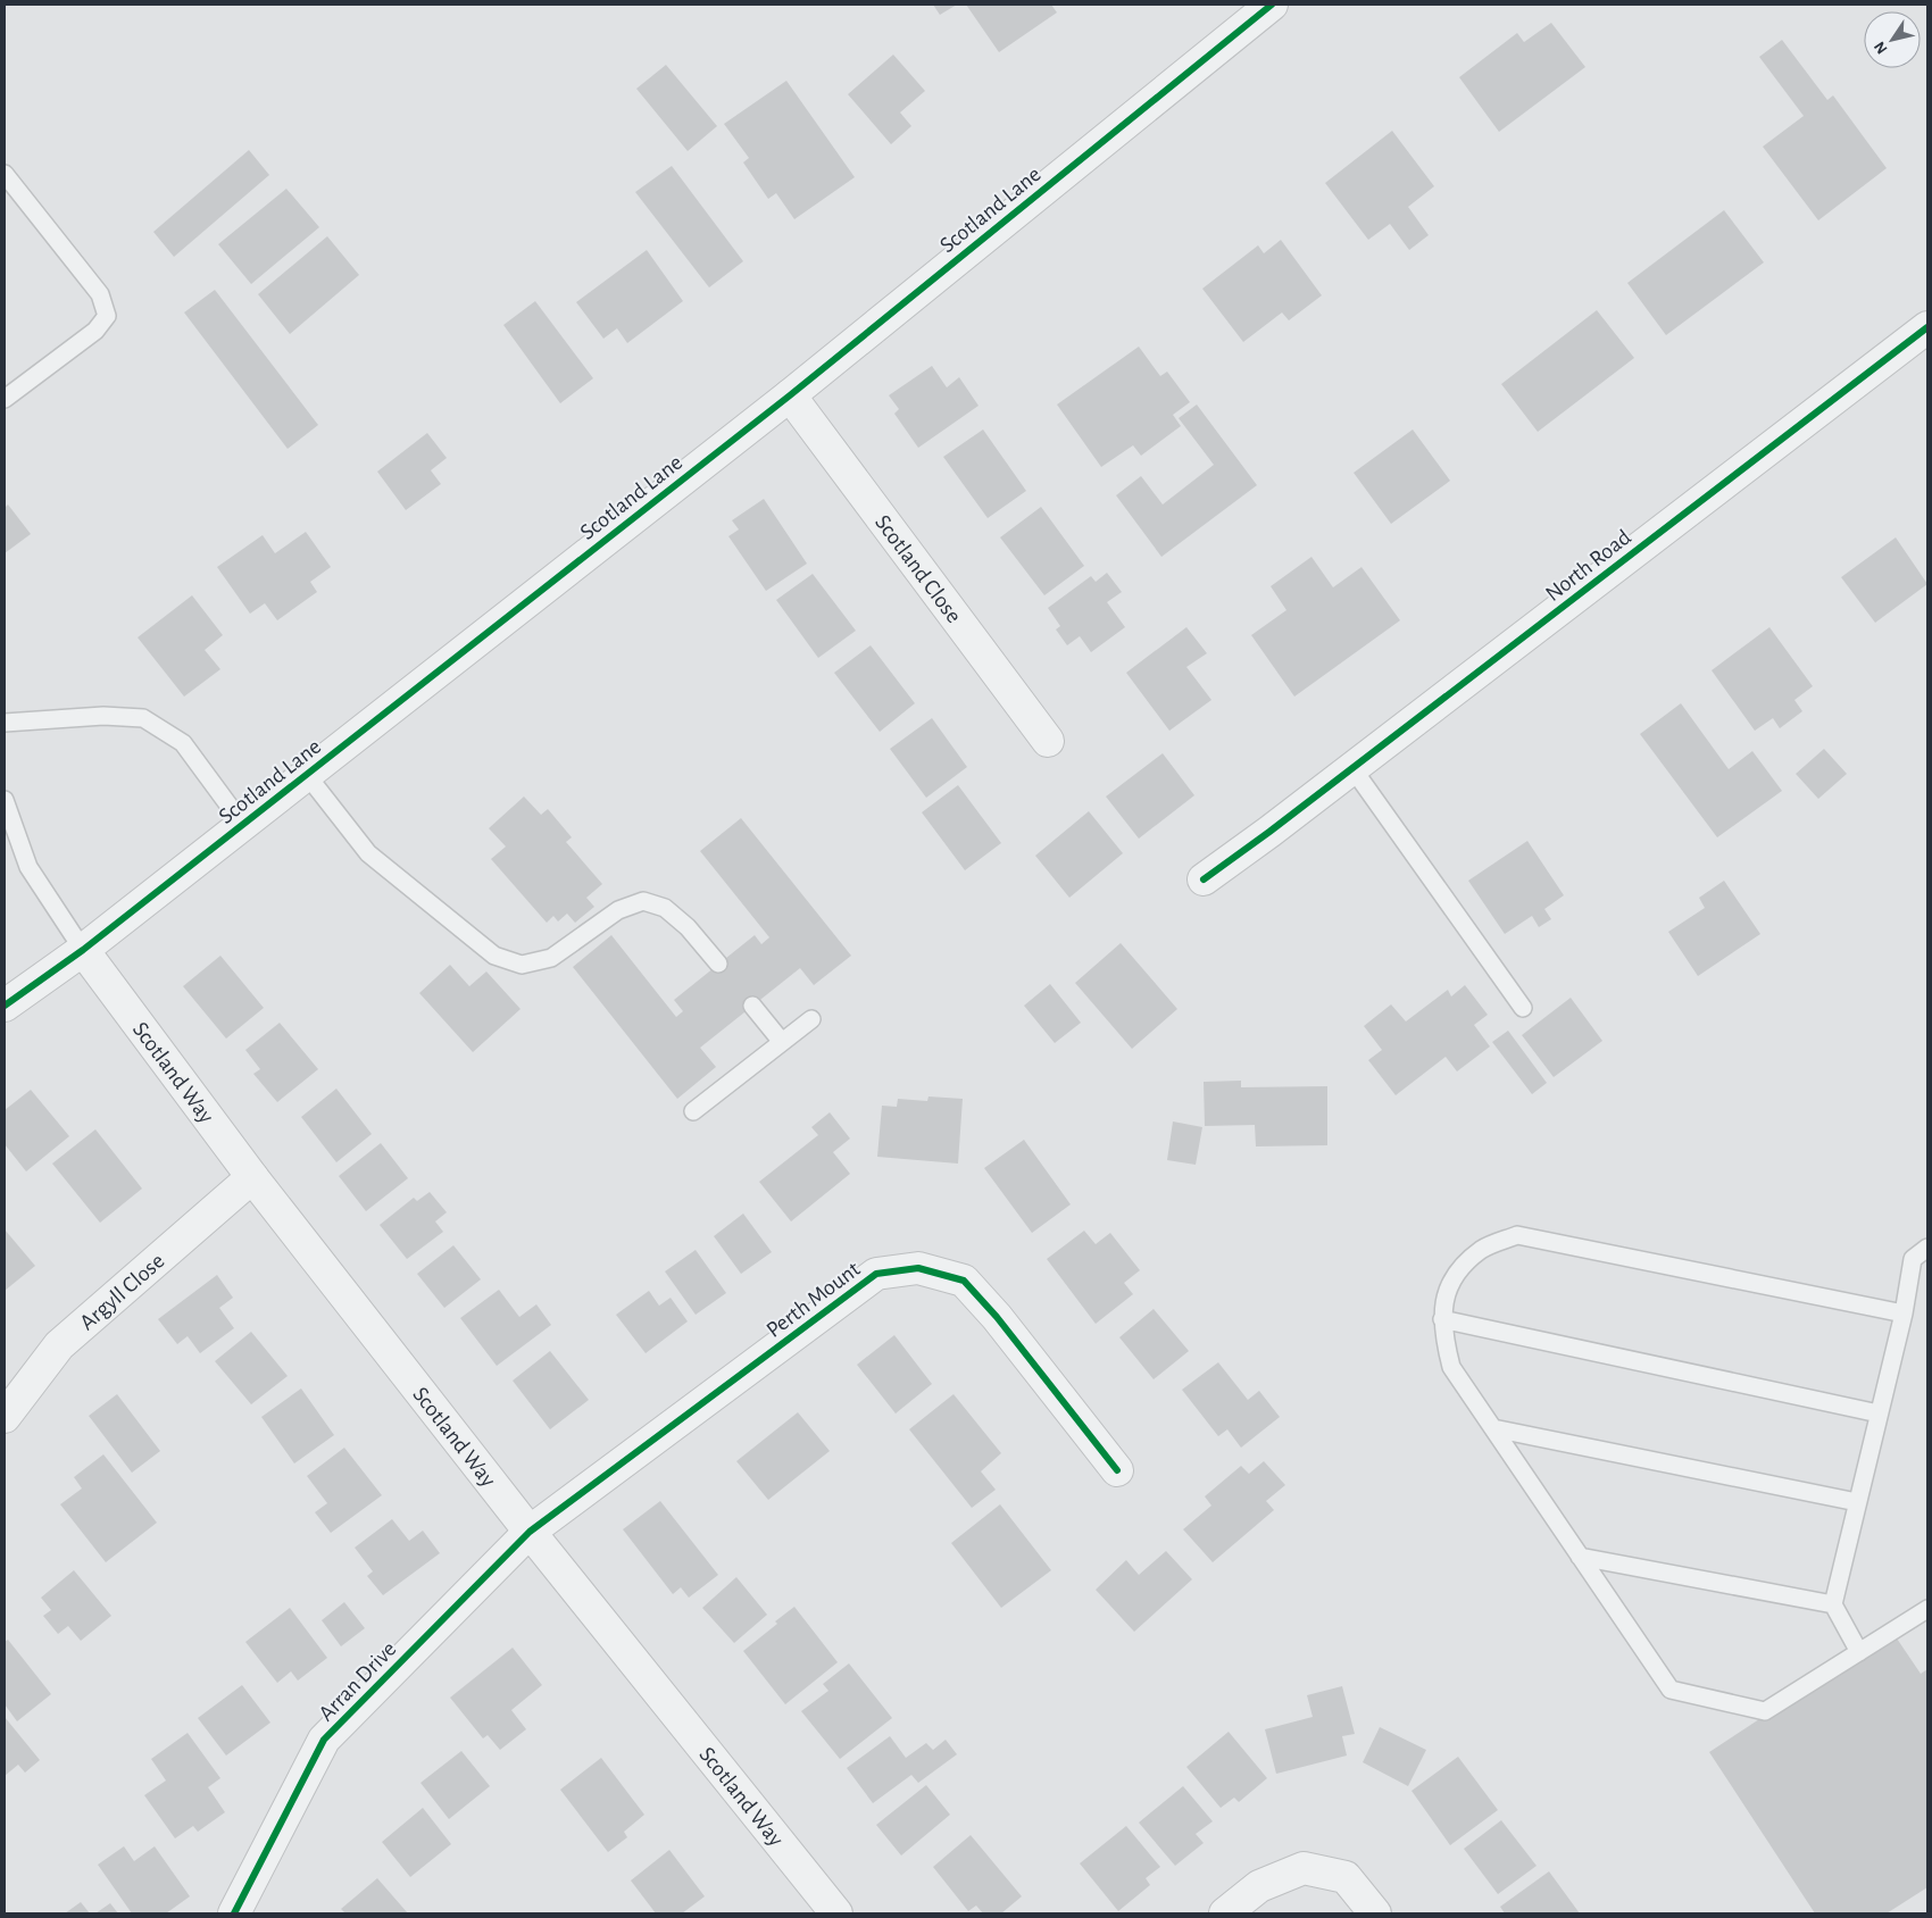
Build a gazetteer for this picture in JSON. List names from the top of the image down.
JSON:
{
  "streets": {
    "street": [
      "Scotland Lane",
      "North Road",
      "Scotland Close",
      "Scotland Way",
      "Argyll Close",
      "Perth Mount",
      "Arran Drive"
    ]
  },
  "crossings": [
    ["Scotland Lane", "Scotland Close"],
    ["Scotland Lane", "Scotland Way"],
    ["Scotland Way", "Argyll Close"],
    ["Scotland Way", "Perth Mount"],
    ["Scotland Way", "Arran Drive"],
    ["Perth Mount", "Arran Drive"]
  ],
  "north": "bottom left"
}
